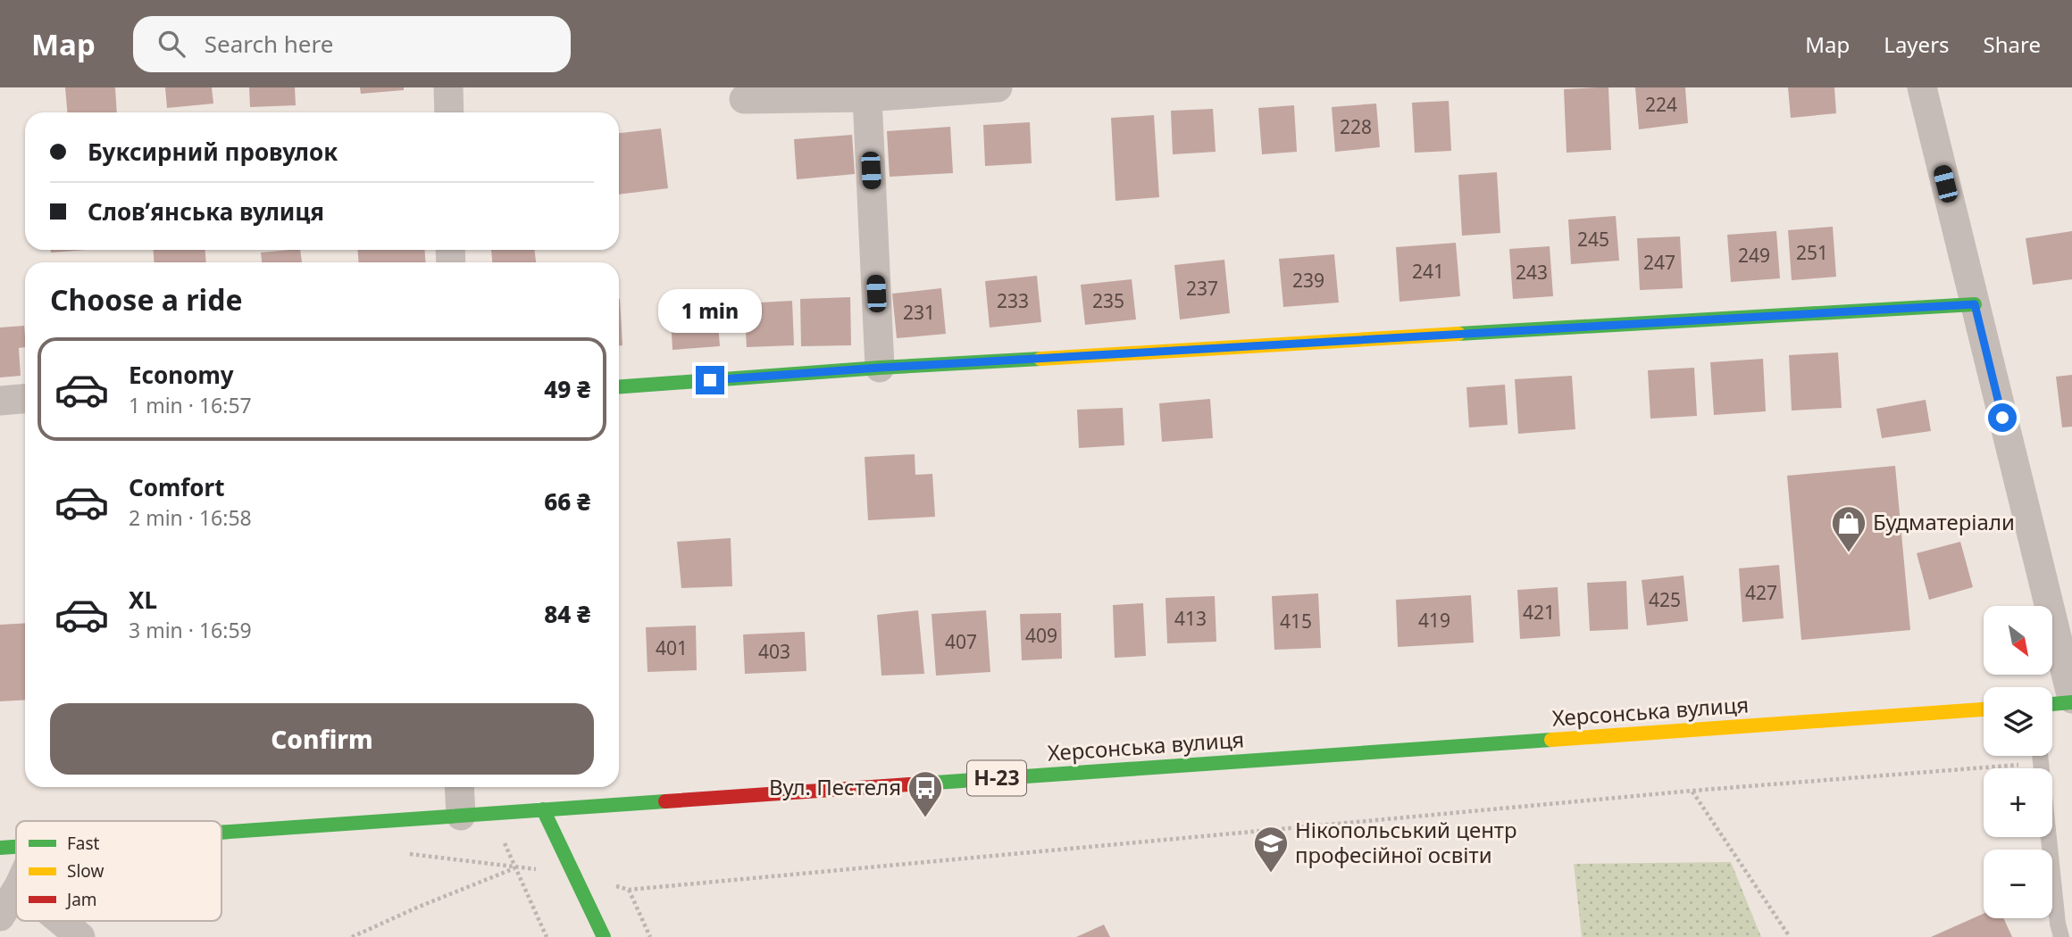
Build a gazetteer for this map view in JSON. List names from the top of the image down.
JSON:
{
  "streets": {
    "main road": ["Херсонська вулиця", "Н-23"]
  },
  "places": {
    "shop": ["Будматеріали"],
    "bus stop": ["Вул. Пестеля"],
    "school or university": ["Нікопольський центр професійної освіти"]
  },
  "house_numbers": [
    "224",
    "228",
    "245",
    "251",
    "249",
    "247",
    "241",
    "243",
    "239",
    "237",
    "233",
    "235",
    "231",
    "427",
    "425",
    "421",
    "413",
    "419",
    "415",
    "409",
    "407",
    "401",
    "403"
  ],
  "legend": ["Fast", "Slow", "Jam"],
  "north": "bottom right",
  "page": {
    "header": "Map",
    "search": "Search here",
    "nav": ["Map", "Layers", "Share"],
    "banner": ["Буксирний провулок", "Словʼянська вулиця"],
    "heading": "Choose a ride",
    "bubble": "1 min",
    "list": [
      {
        "name": "Economy",
        "note": "1 min · 16:57",
        "value": "49 ₴"
      },
      {
        "name": "Comfort",
        "note": "2 min · 16:58",
        "value": "66 ₴"
      },
      {
        "name": "XL",
        "note": "3 min · 16:59",
        "value": "84 ₴"
      }
    ],
    "map_buttons": ["+", "−"],
    "buttons": "Confirm"
  }
}
